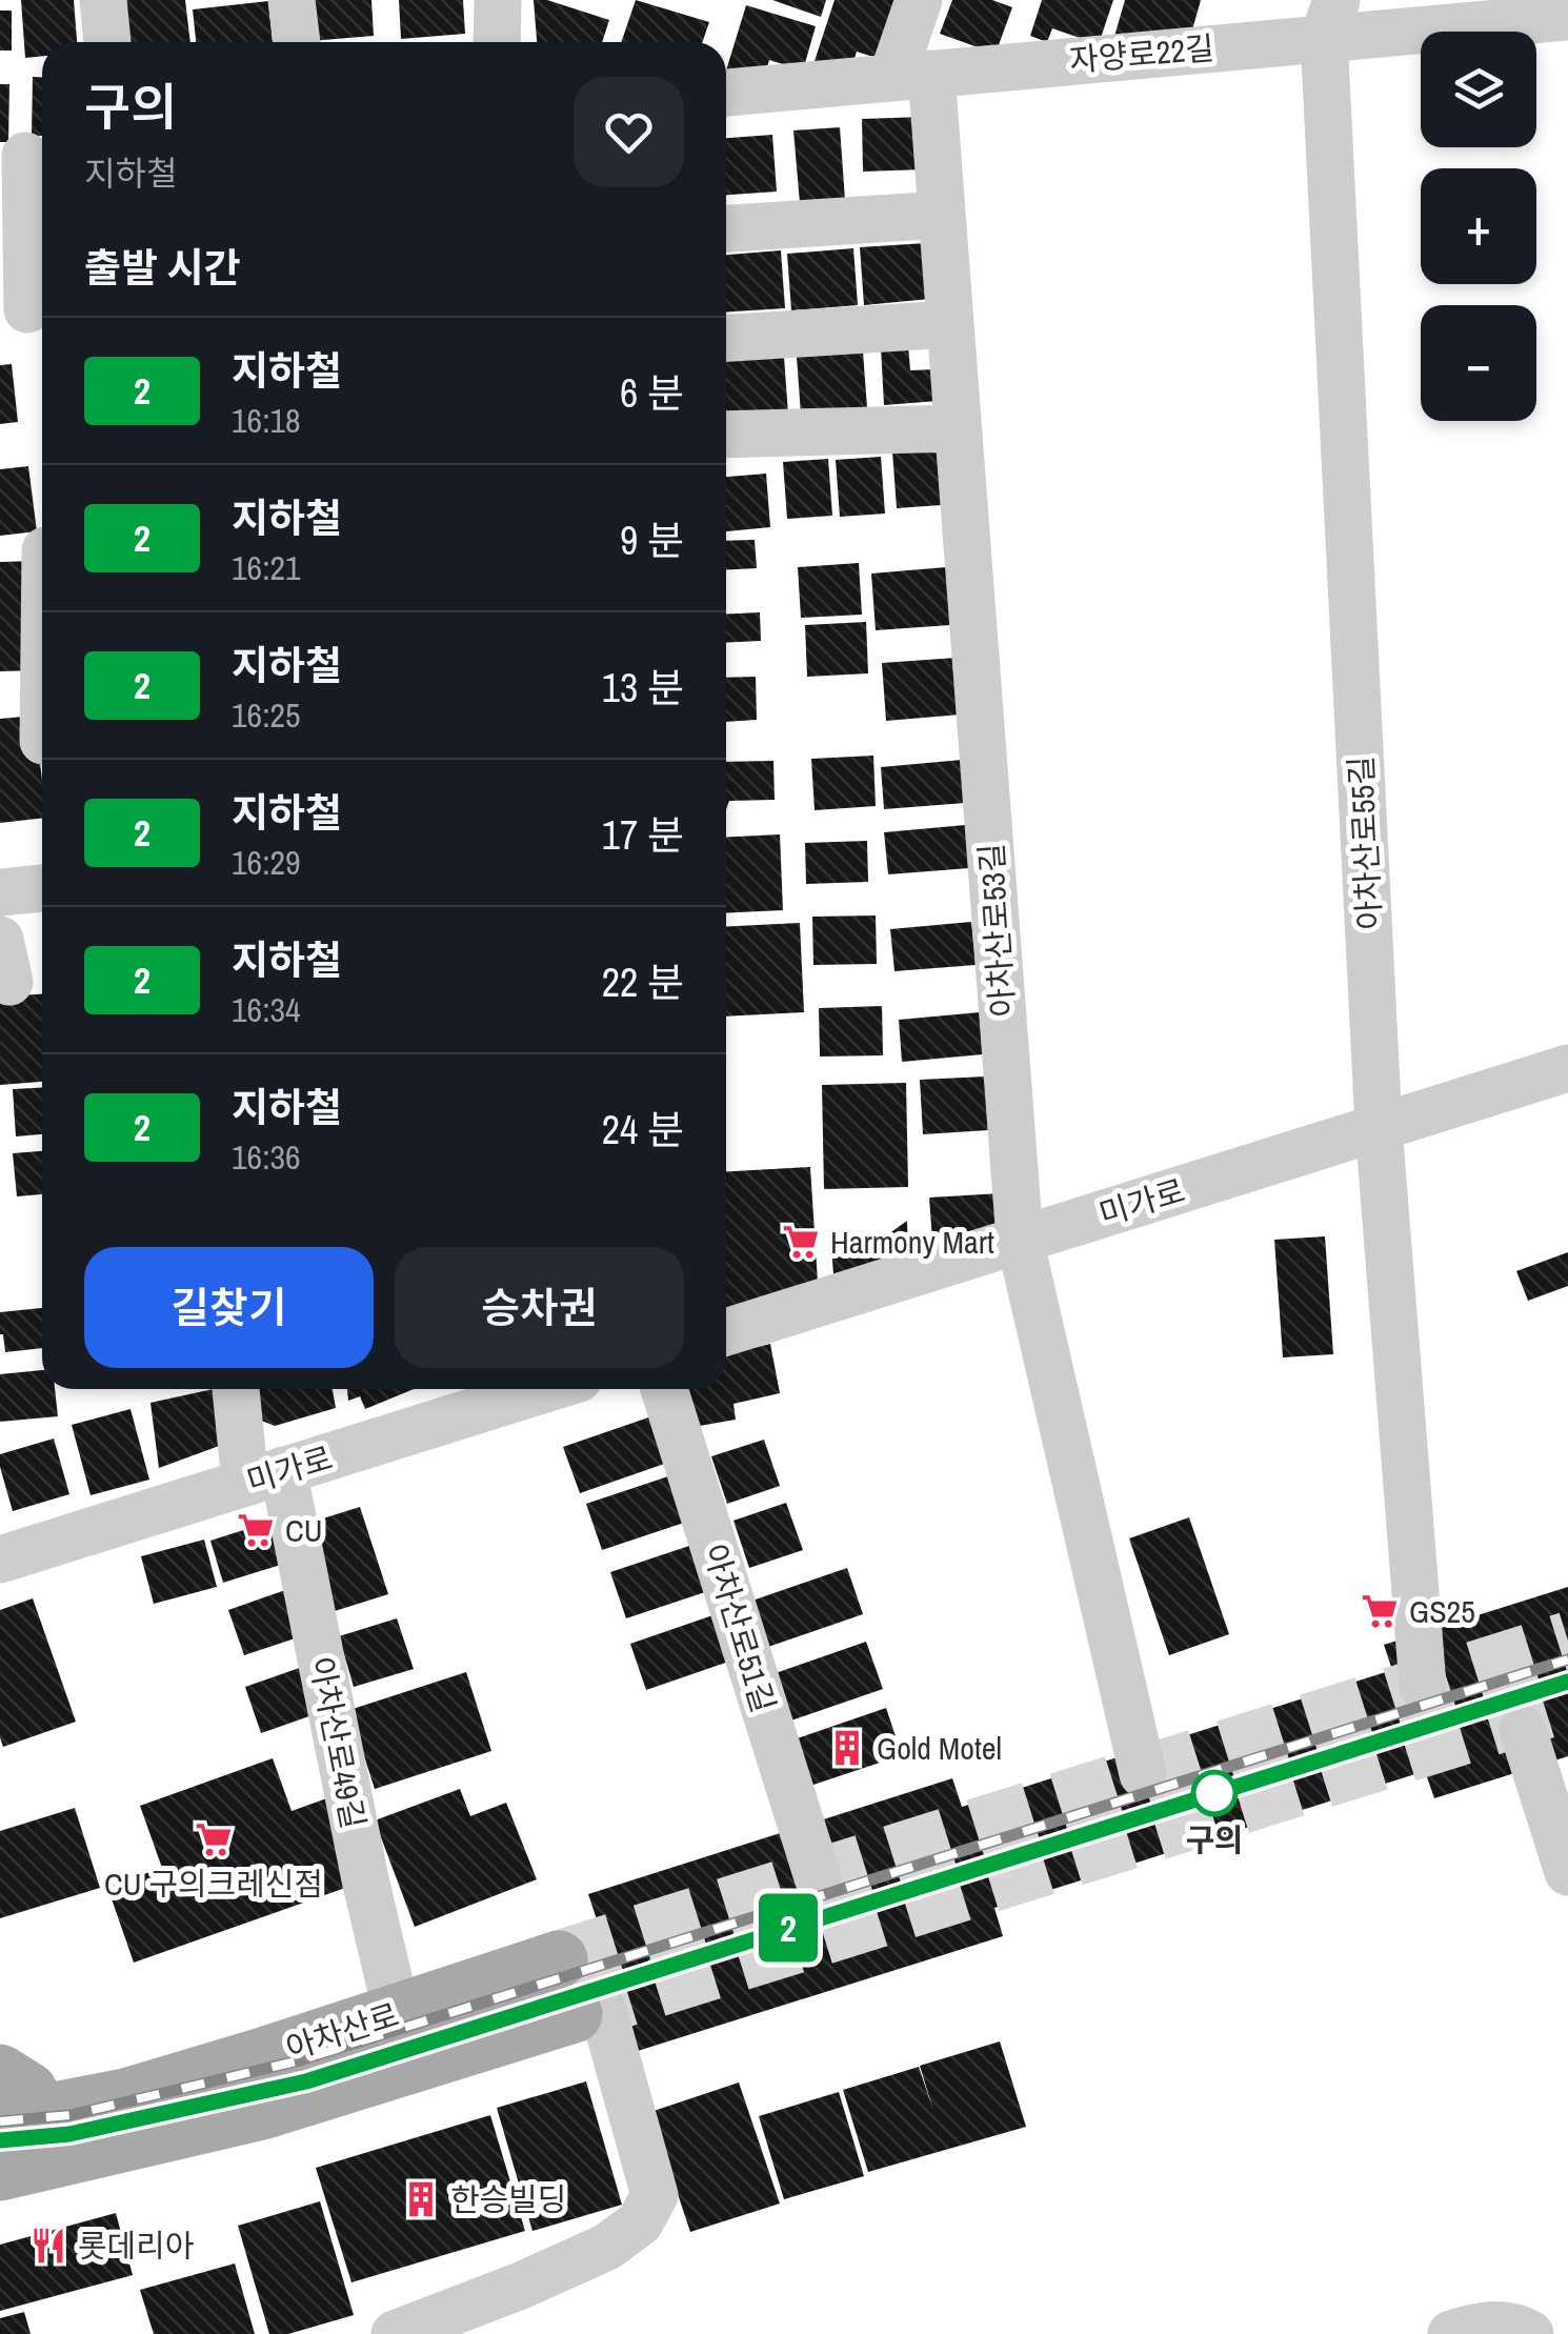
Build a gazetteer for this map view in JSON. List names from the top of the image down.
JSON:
{
  "streets": {
    "main road": ["아차산로"],
    "street": [
      "자양로22길",
      "아차산로55길",
      "아차산로53길",
      "미가로",
      "아차산로51길",
      "아차산로49길"
    ]
  },
  "crossings": [
    ["자양로22길", "아차산로55길"],
    ["자양로22길", "아차산로53길"],
    ["아차산로55길", "미가로"],
    ["아차산로53길", "미가로"],
    ["미가로", "아차산로49길"],
    ["아차산로49길", "아차산로"]
  ],
  "places": {
    "supermarket": [
      "Harmony Mart",
      "CU",
      "GS25",
      "CU 구의크레신점"
    ],
    "building": ["Gold Motel", "한승빌딩"],
    "other": ["구의"],
    "restaurant": ["롯데리아"]
  },
  "lines": ["metro line 2"],
  "page": {
    "on_map": "2",
    "map_buttons": ["+", "−"],
    "heading": [
      ["구의", "지하철"],
      "출발 시간"
    ],
    "list": [
      {
        "mark": "2",
        "name": "지하철",
        "note": "16:18",
        "value": "6 분"
      },
      {
        "mark": "2",
        "name": "지하철",
        "note": "16:21",
        "value": "9 분"
      },
      {
        "mark": "2",
        "name": "지하철",
        "note": "16:25",
        "value": "13 분"
      },
      {
        "mark": "2",
        "name": "지하철",
        "note": "16:29",
        "value": "17 분"
      },
      {
        "mark": "2",
        "name": "지하철",
        "note": "16:34",
        "value": "22 분"
      },
      {
        "mark": "2",
        "name": "지하철",
        "note": "16:36",
        "value": "24 분"
      }
    ],
    "buttons": ["길찾기", "승차권"]
  }
}
